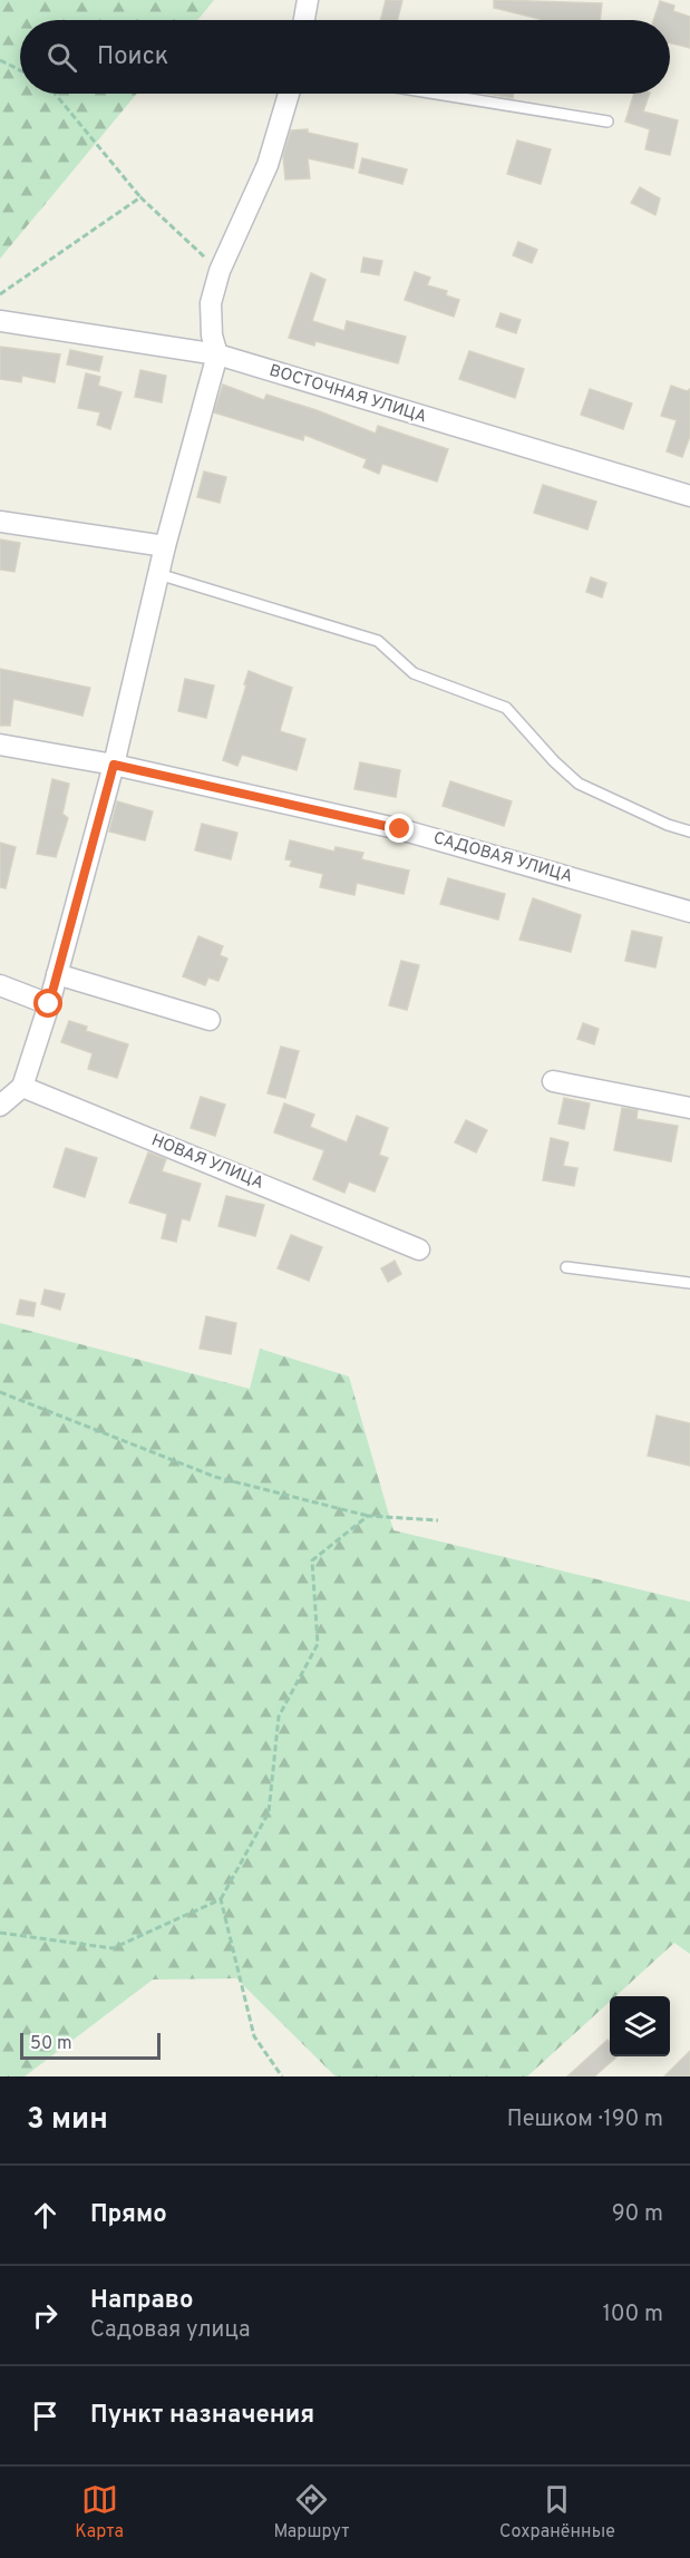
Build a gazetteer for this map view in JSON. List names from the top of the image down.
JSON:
{
  "streets": {
    "street": ["ВОСТОЧНАЯ УЛИЦА", "САДОВАЯ УЛИЦА", "НОВАЯ УЛИЦА"]
  },
  "scale_bar": "50 m",
  "page": {
    "search": "Поиск",
    "scale": "50 m",
    "heading": ["3 мин", "Пешком · 190 m"],
    "list": [
      ["Прямо", "90 m"],
      ["Направо", "Садовая улица", "100 m"],
      "Пункт назначения"
    ],
    "nav": ["Карта", "Маршрут", "Сохранённые"]
  }
}
